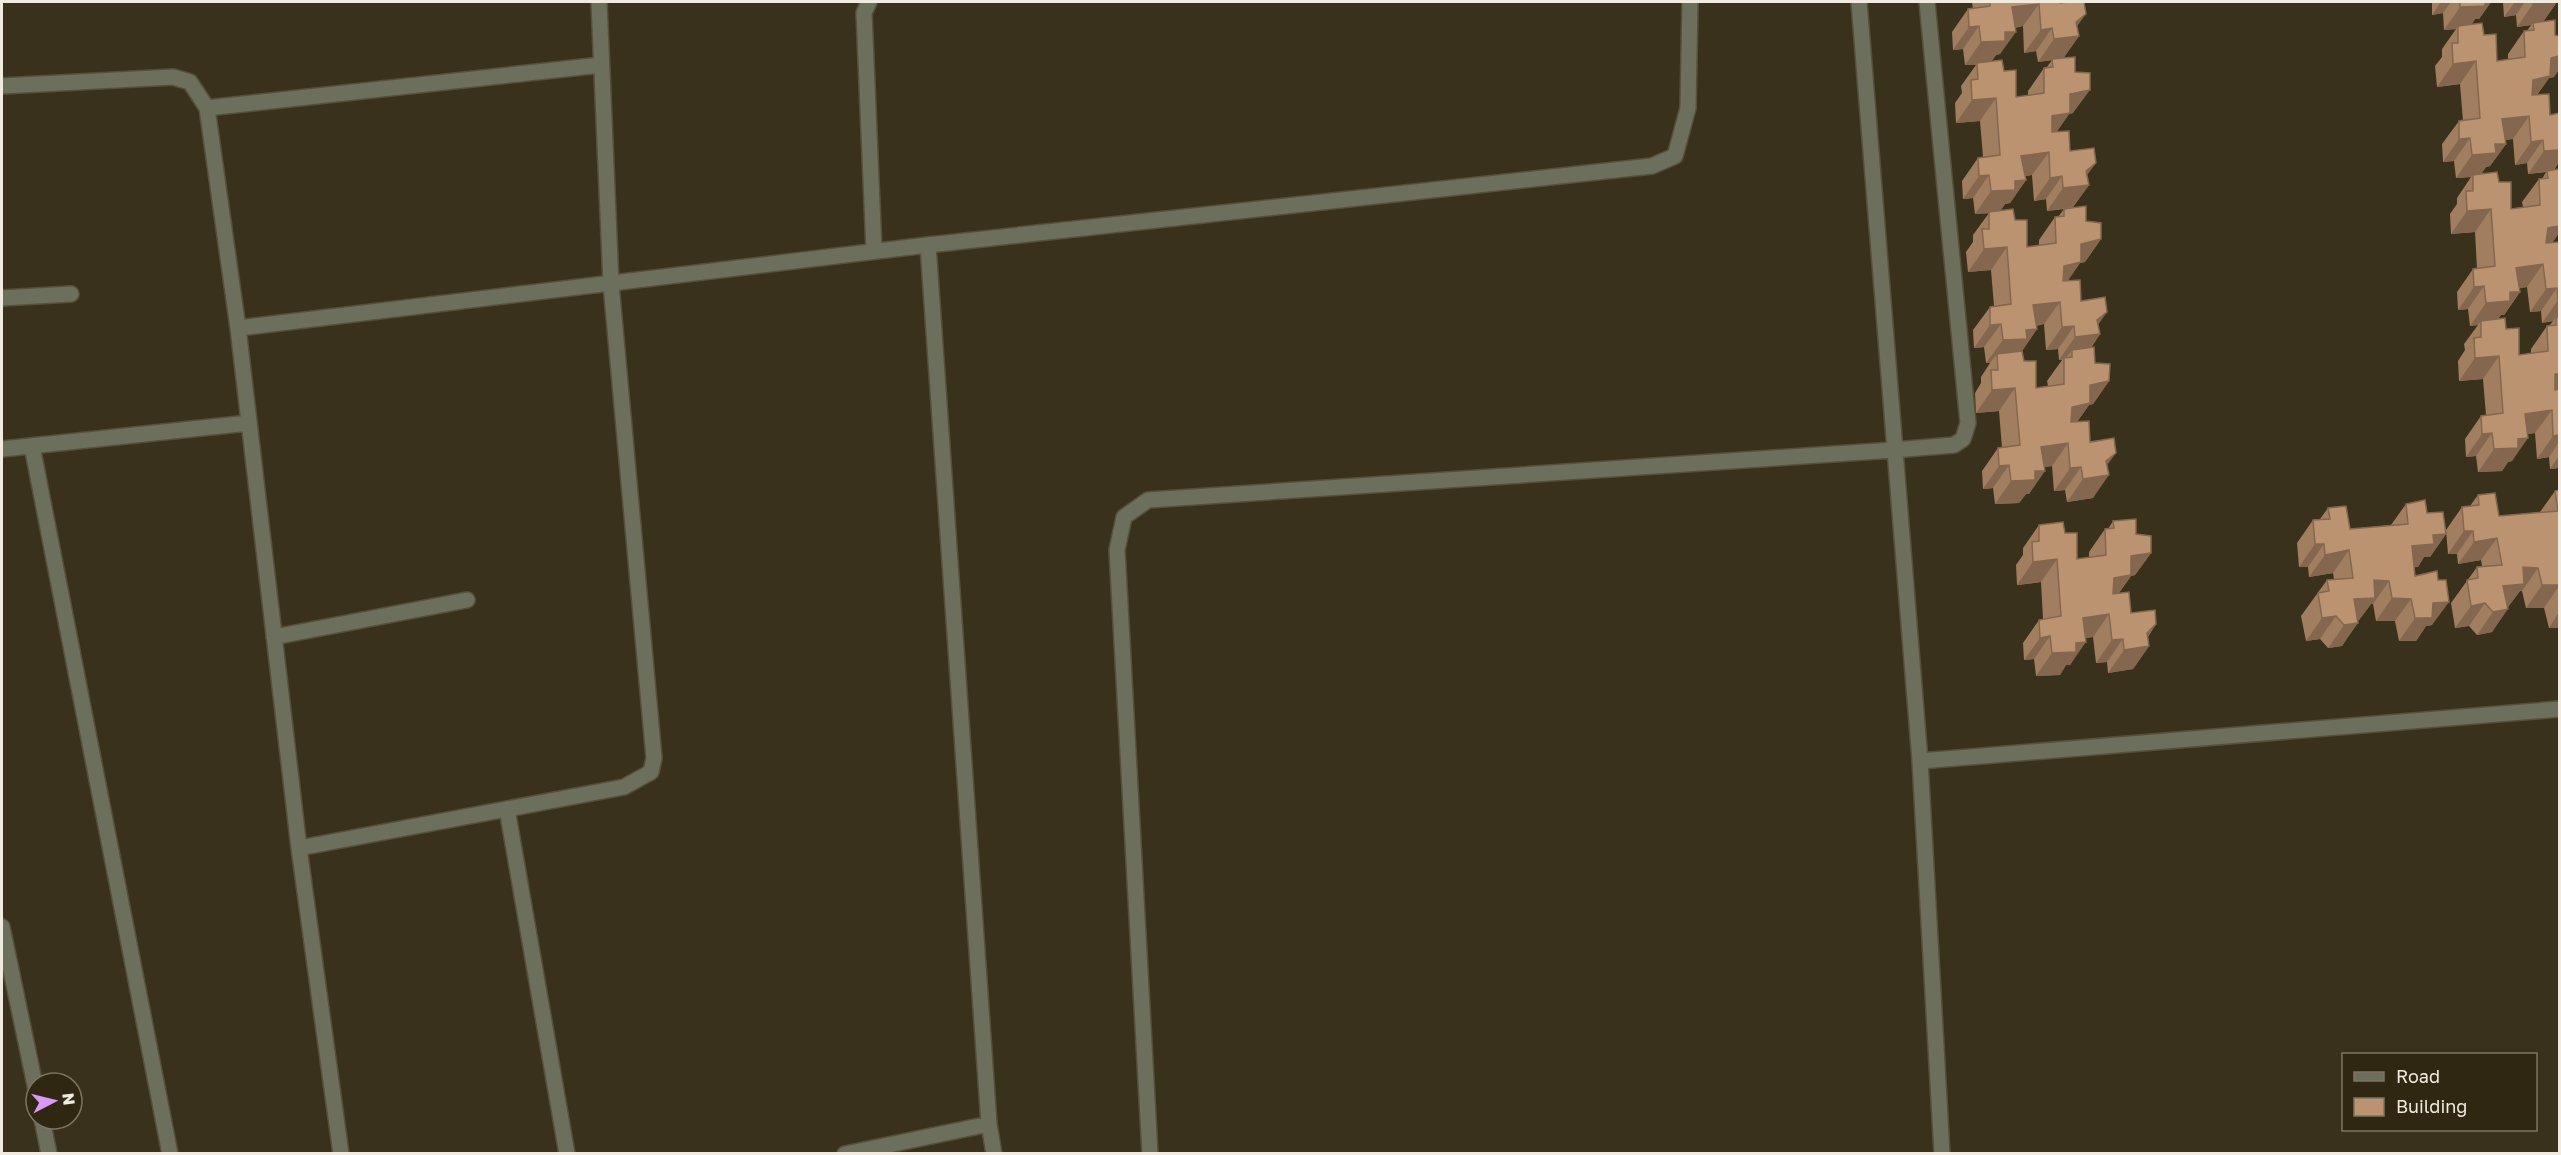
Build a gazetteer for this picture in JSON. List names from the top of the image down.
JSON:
{
  "legend": ["Road", "Building"],
  "north": "right"
}
